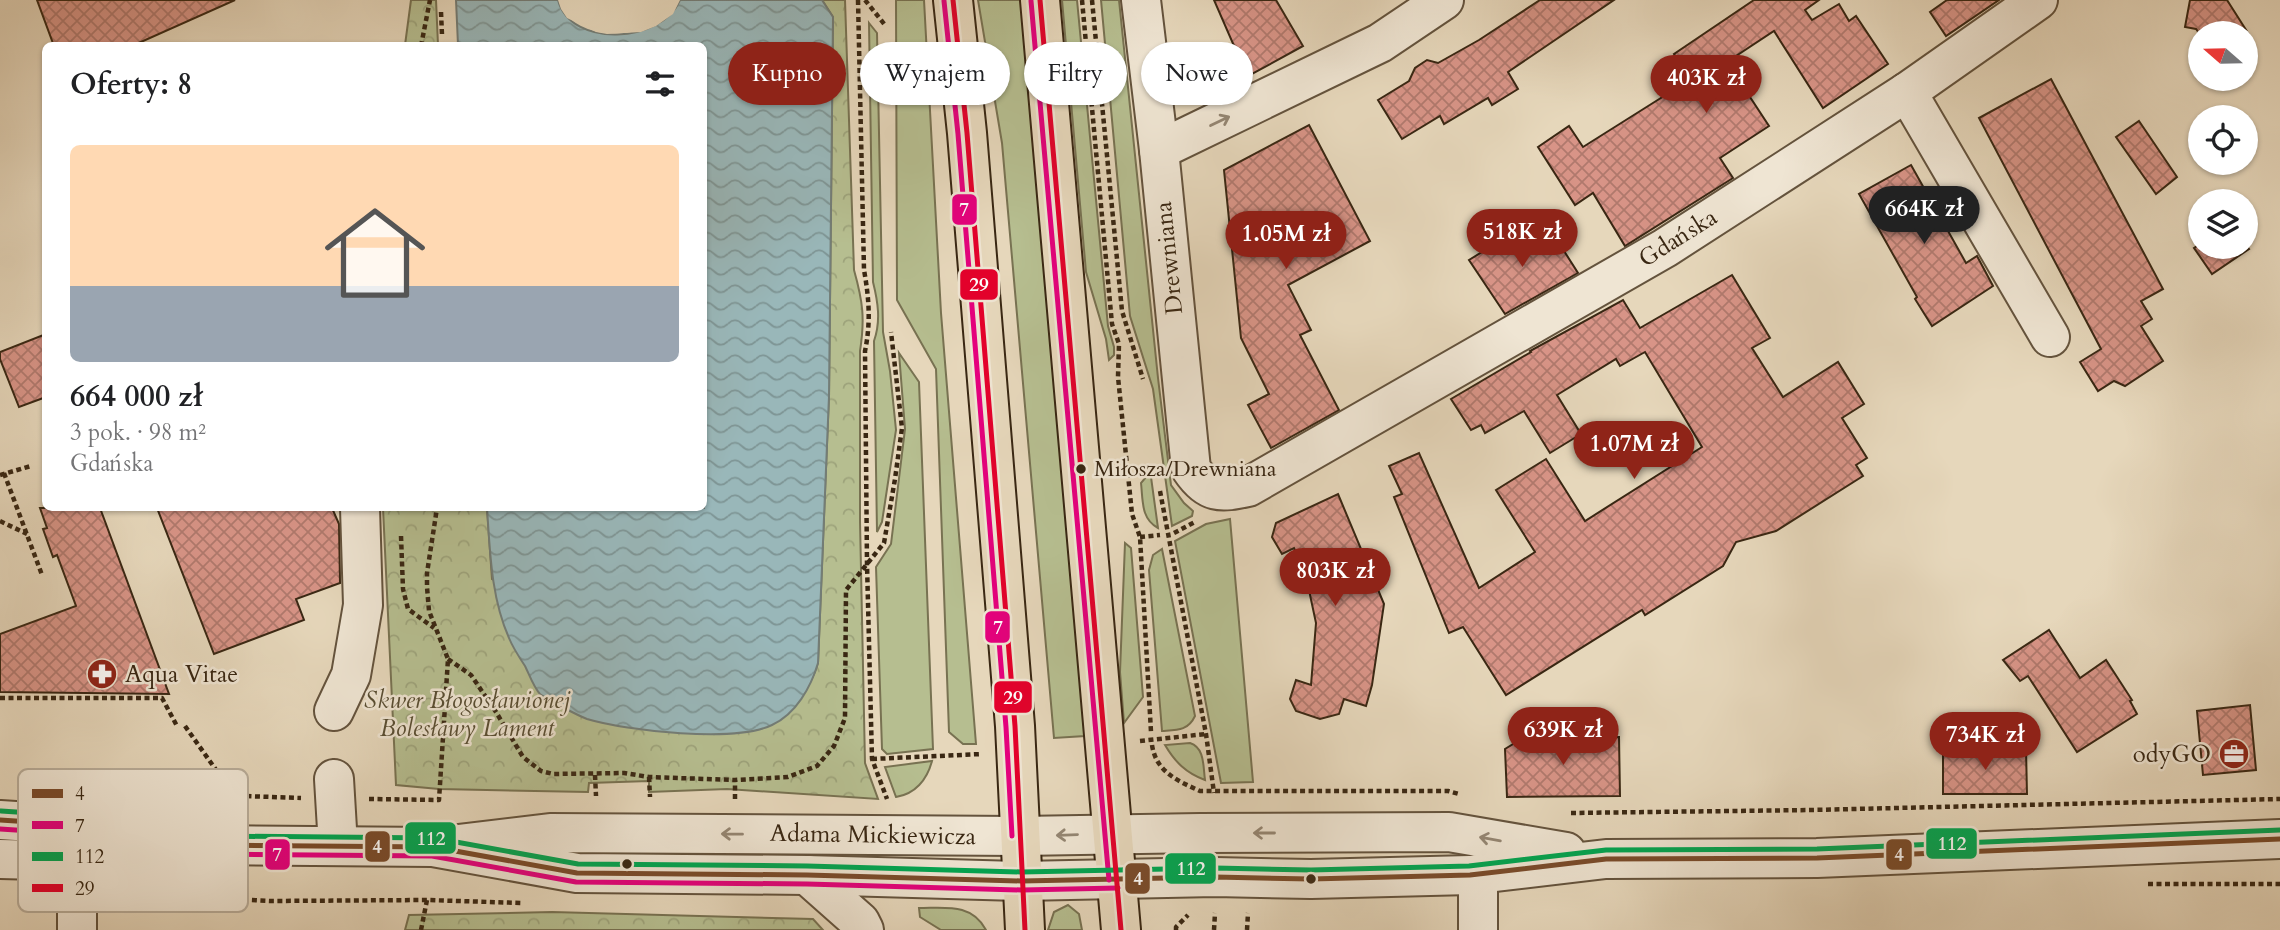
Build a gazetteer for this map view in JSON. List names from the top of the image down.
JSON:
{
  "streets": {
    "street": ["Gdańska", "Drewniana", "Adama Mickiewicza"]
  },
  "crossings": [
    ["Gdańska", "Drewniana"]
  ],
  "parks": ["Skwer Błogosławionej Bolesławy Lament"],
  "places": {
    "other": ["Miłosza/Drewniana"],
    "pharmacy": ["Aqua Vitae"],
    "office": ["odyGO"]
  },
  "lines": [
    "transit line 29",
    "transit line 7",
    "transit line 112",
    "transit line 4"
  ],
  "legend": [
    "4",
    "7",
    "112",
    "29"
  ],
  "north": "left",
  "page": {
    "chip": [
      "Kupno",
      "Wynajem",
      "Filtry",
      "Nowe"
    ],
    "heading": "Oferty: 8",
    "price": [
      "403K zł",
      "664K zł",
      "518K zł",
      "1.05M zł",
      "1.07M zł",
      "803K zł",
      "639K zł",
      "734K zł"
    ],
    "list": [
      {
        "name": "664 000 zł",
        "note": "3 pok. · 98 m² · Gdańska"
      }
    ]
  }
}
